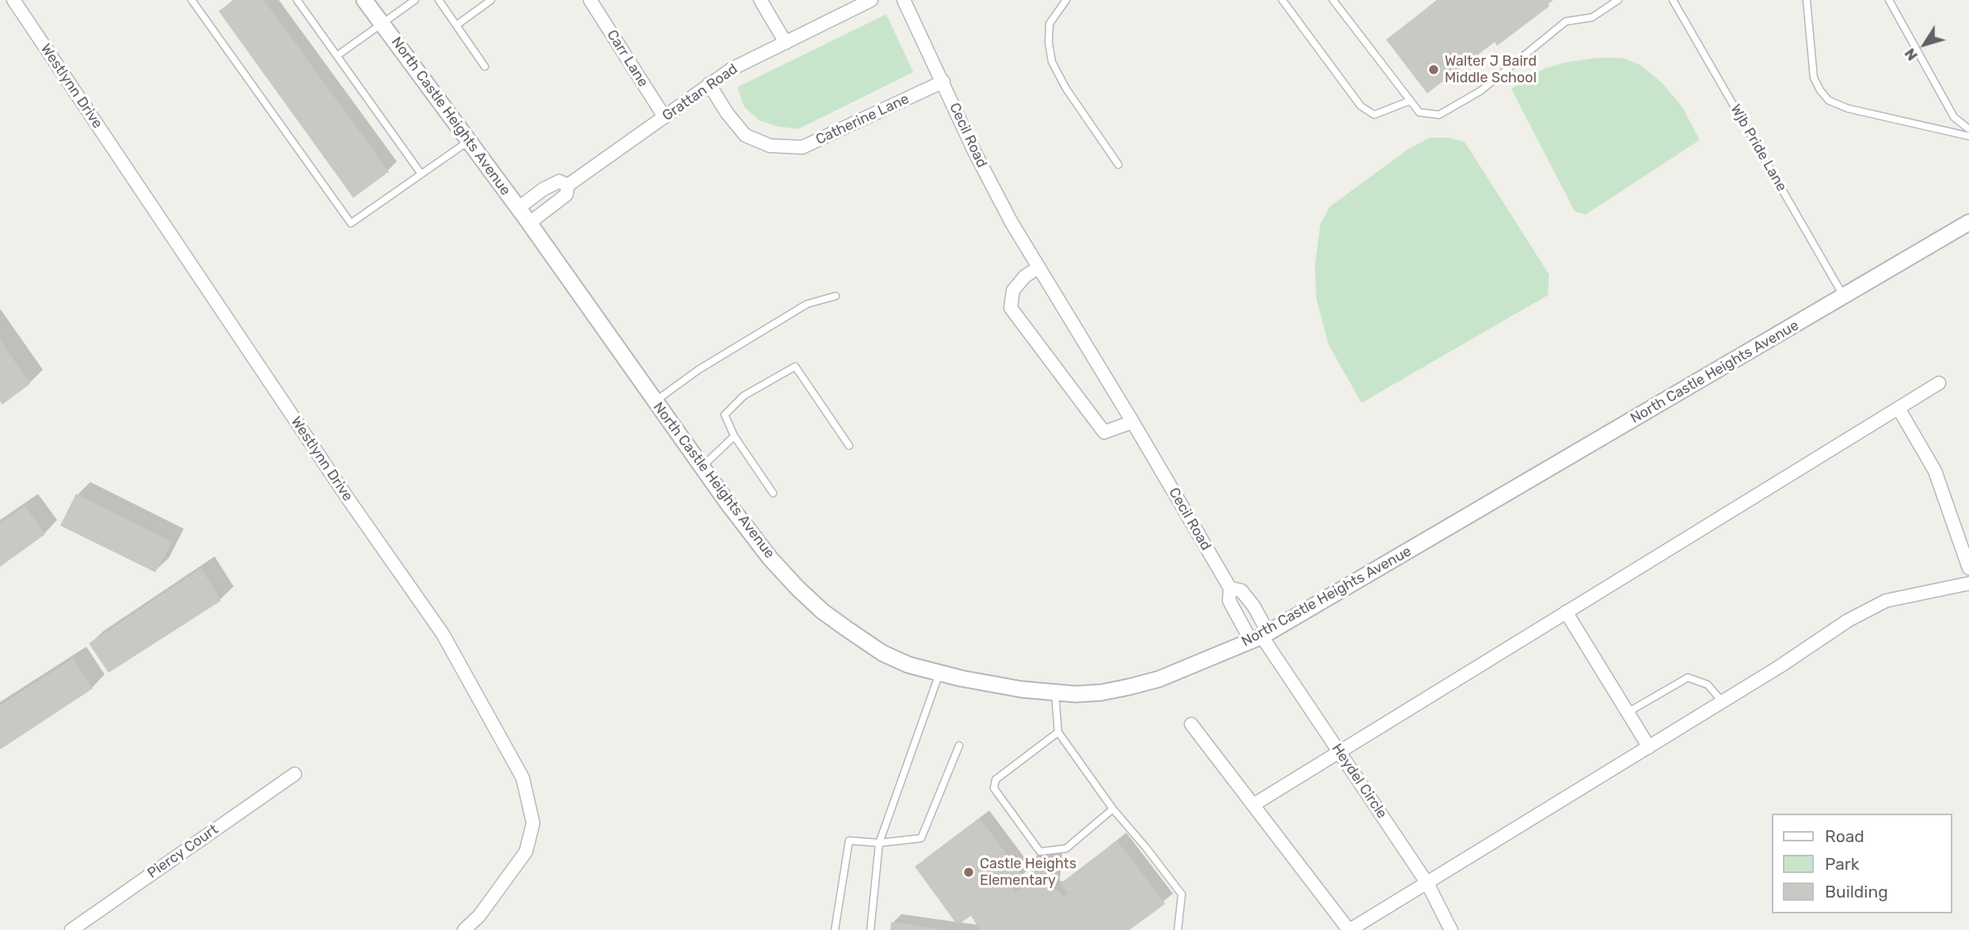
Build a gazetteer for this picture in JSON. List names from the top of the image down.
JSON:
{
  "streets": {
    "street": [
      "Carr Lane",
      "Westlynn Drive",
      "Grattan Road",
      "North Castle Heights Avenue",
      "Catherine Lane",
      "Cecil Road",
      "Heydel Circle",
      "Piercy Court"
    ],
    "lane": ["Wjb Pride Lane"]
  },
  "crossings": [
    ["Carr Lane", "Grattan Road"],
    ["Grattan Road", "Catherine Lane"],
    ["North Castle Heights Avenue", "Wjb Pride Lane"],
    ["North Castle Heights Avenue", "Heydel Circle"],
    ["Catherine Lane", "Cecil Road"]
  ],
  "places": ["Walter J Baird Middle School", "Castle Heights Elementary"],
  "legend": ["Road", "Park", "Building"],
  "north": "bottom left"
}
